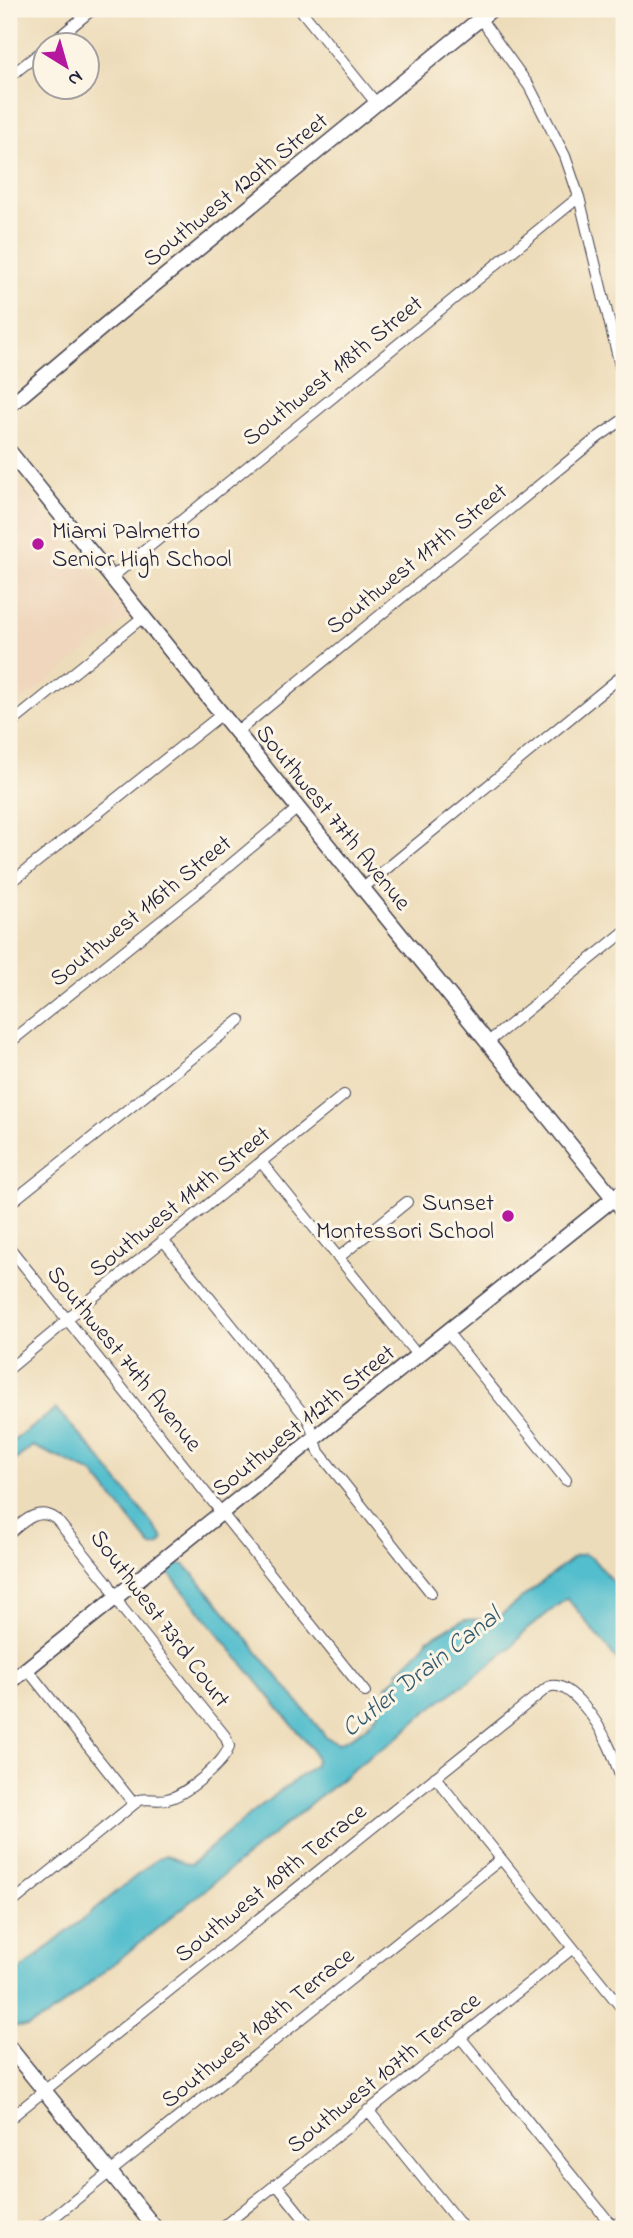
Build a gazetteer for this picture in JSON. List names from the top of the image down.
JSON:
{
  "streets": {
    "street": [
      "Southwest 120th Street",
      "Southwest 118th Street",
      "Southwest 117th Street",
      "Southwest 77th Avenue",
      "Southwest 116th Street",
      "Southwest 114th Street",
      "Southwest 74th Avenue",
      "Southwest 112th Street",
      "Southwest 73rd Court",
      "Southwest 109th Terrace",
      "Southwest 108th Terrace",
      "Southwest 107th Terrace"
    ]
  },
  "crossings": [
    ["Southwest 118th Street", "Southwest 77th Avenue"],
    ["Southwest 117th Street", "Southwest 77th Avenue"],
    ["Southwest 77th Avenue", "Southwest 116th Street"],
    ["Southwest 77th Avenue", "Southwest 112th Street"],
    ["Southwest 114th Street", "Southwest 74th Avenue"],
    ["Southwest 74th Avenue", "Southwest 112th Street"],
    ["Southwest 112th Street", "Southwest 73rd Court"]
  ],
  "water": ["Cutler Drain Canal"],
  "places": ["Miami Palmetto Senior High School", "Sunset Montessori School"],
  "north": "bottom right"
}
